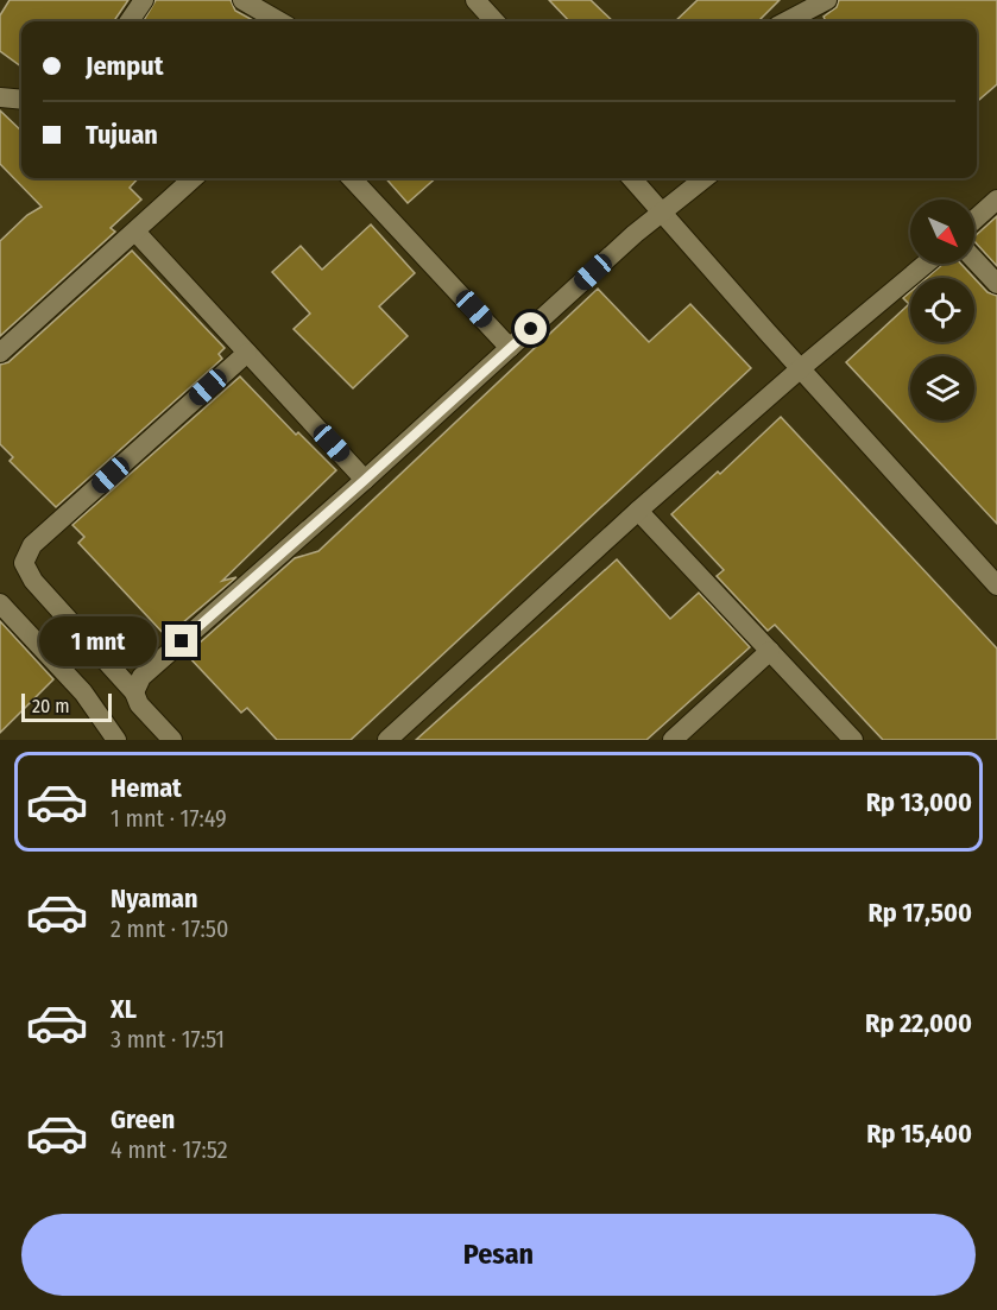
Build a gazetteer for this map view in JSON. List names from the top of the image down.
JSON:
{
  "scale_bar": "20 m",
  "north": "bottom right",
  "page": {
    "banner": ["Jemput", "Tujuan"],
    "bubble": "1 mnt",
    "scale": "20 m",
    "list": [
      {
        "name": "Hemat",
        "note": "1 mnt · 17:49",
        "value": "Rp 13,000"
      },
      {
        "name": "Nyaman",
        "note": "2 mnt · 17:50",
        "value": "Rp 17,500"
      },
      {
        "name": "XL",
        "note": "3 mnt · 17:51",
        "value": "Rp 22,000"
      },
      {
        "name": "Green",
        "note": "4 mnt · 17:52",
        "value": "Rp 15,400"
      }
    ],
    "buttons": "Pesan"
  }
}
